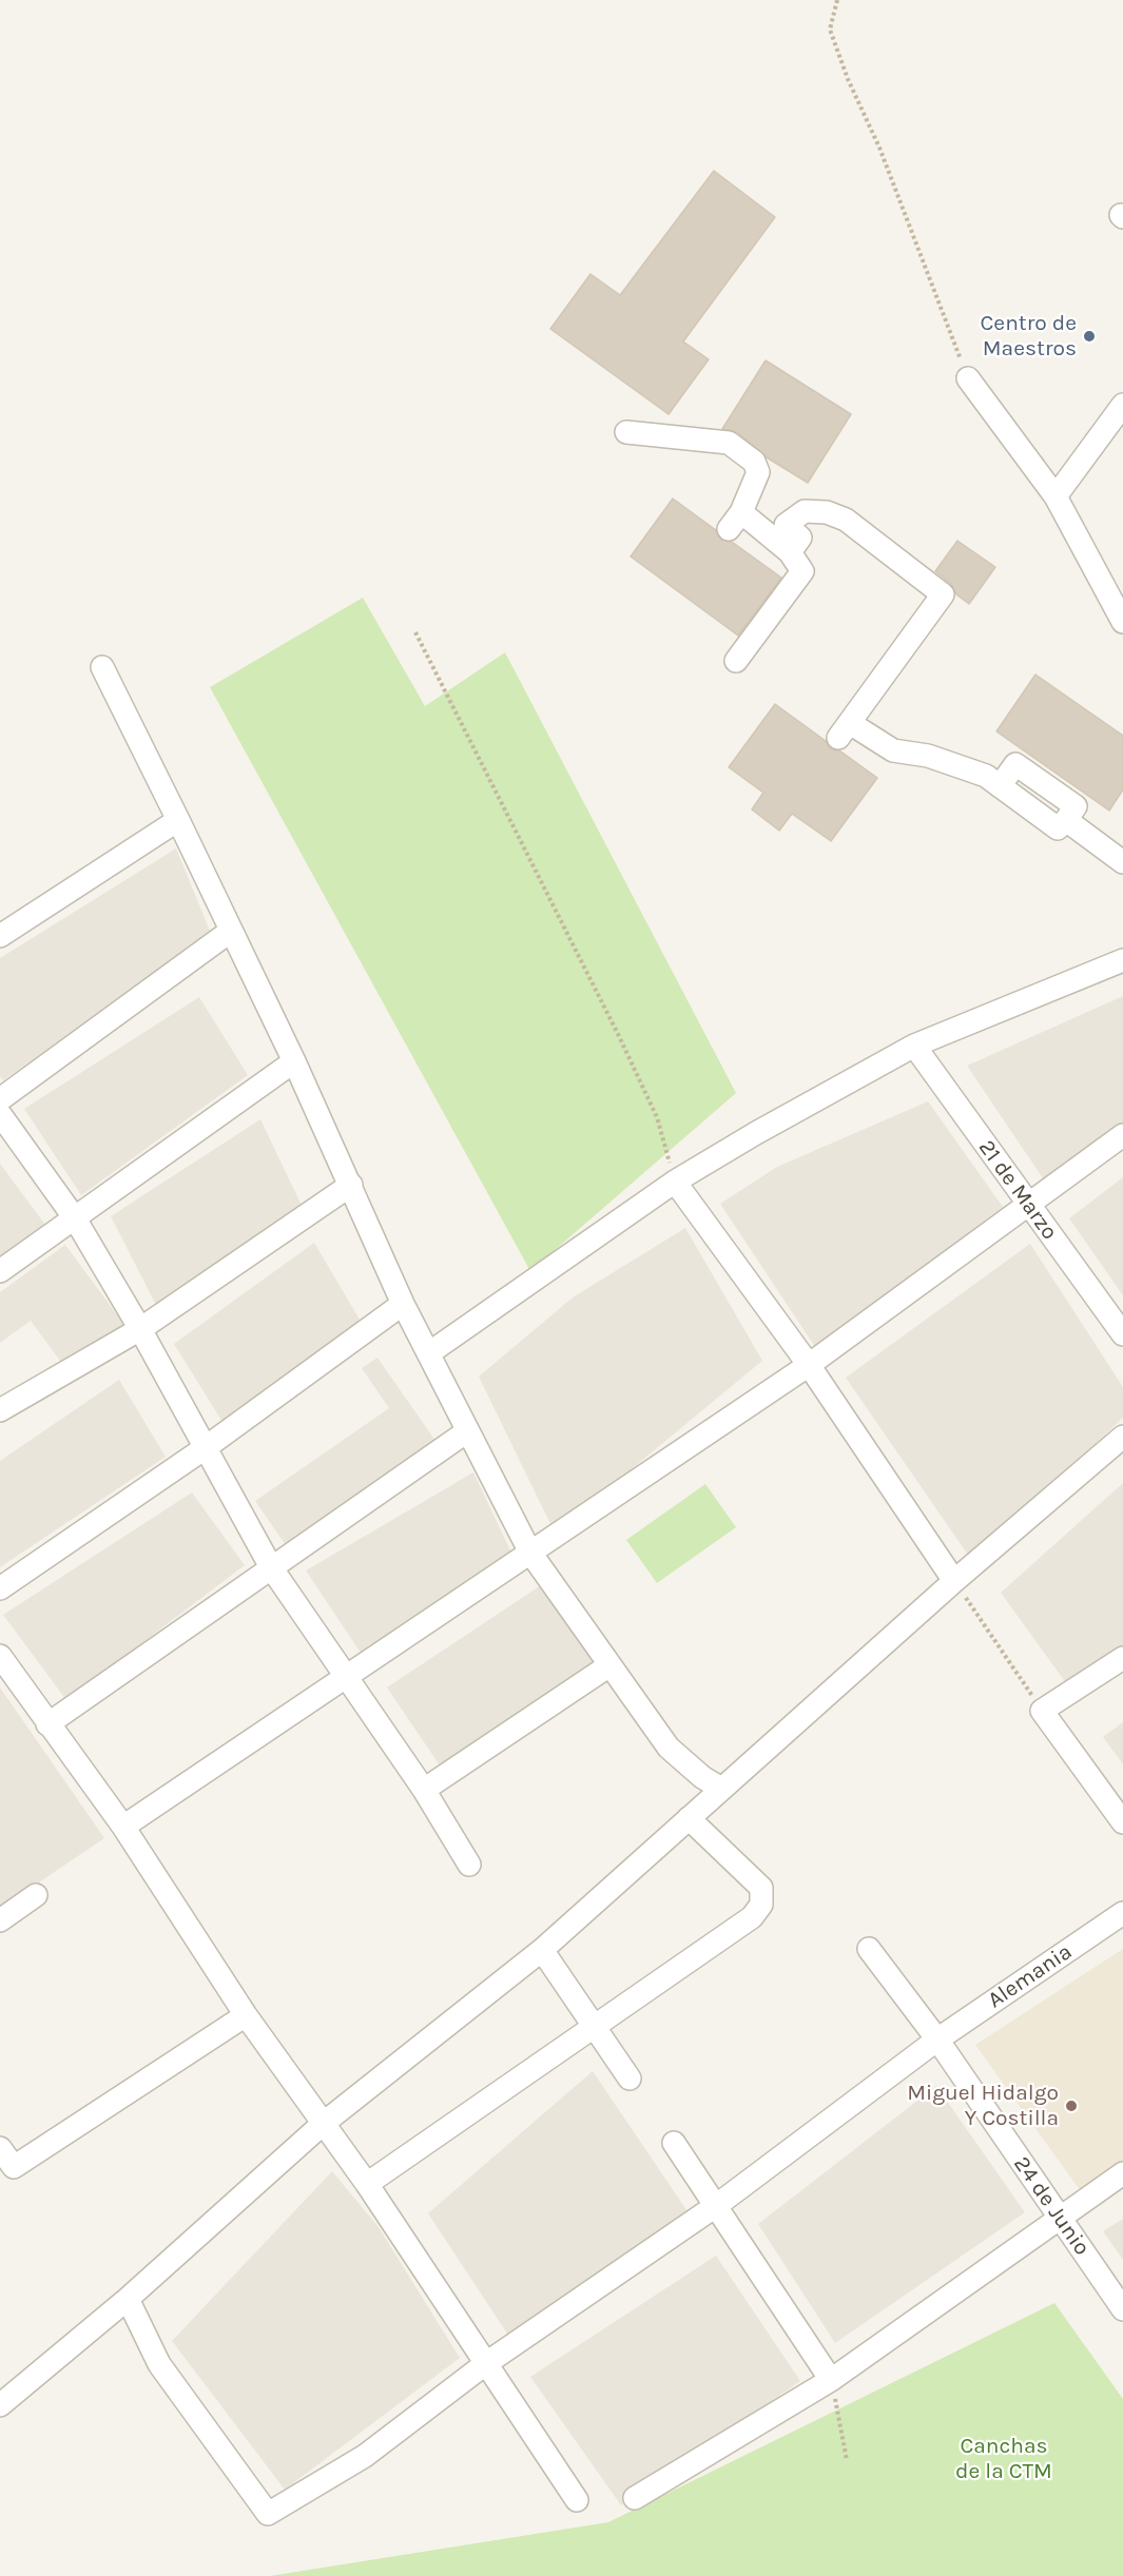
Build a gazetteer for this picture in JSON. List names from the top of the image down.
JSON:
{
  "streets": {
    "street": ["21 de Marzo", "Alemania", "24 de Junio"]
  },
  "crossings": [
    ["Alemania", "24 de Junio"]
  ],
  "parks": ["Canchas de la CTM"],
  "places": ["Centro de Maestros", "Miguel Hidalgo Y Costilla"]
}
